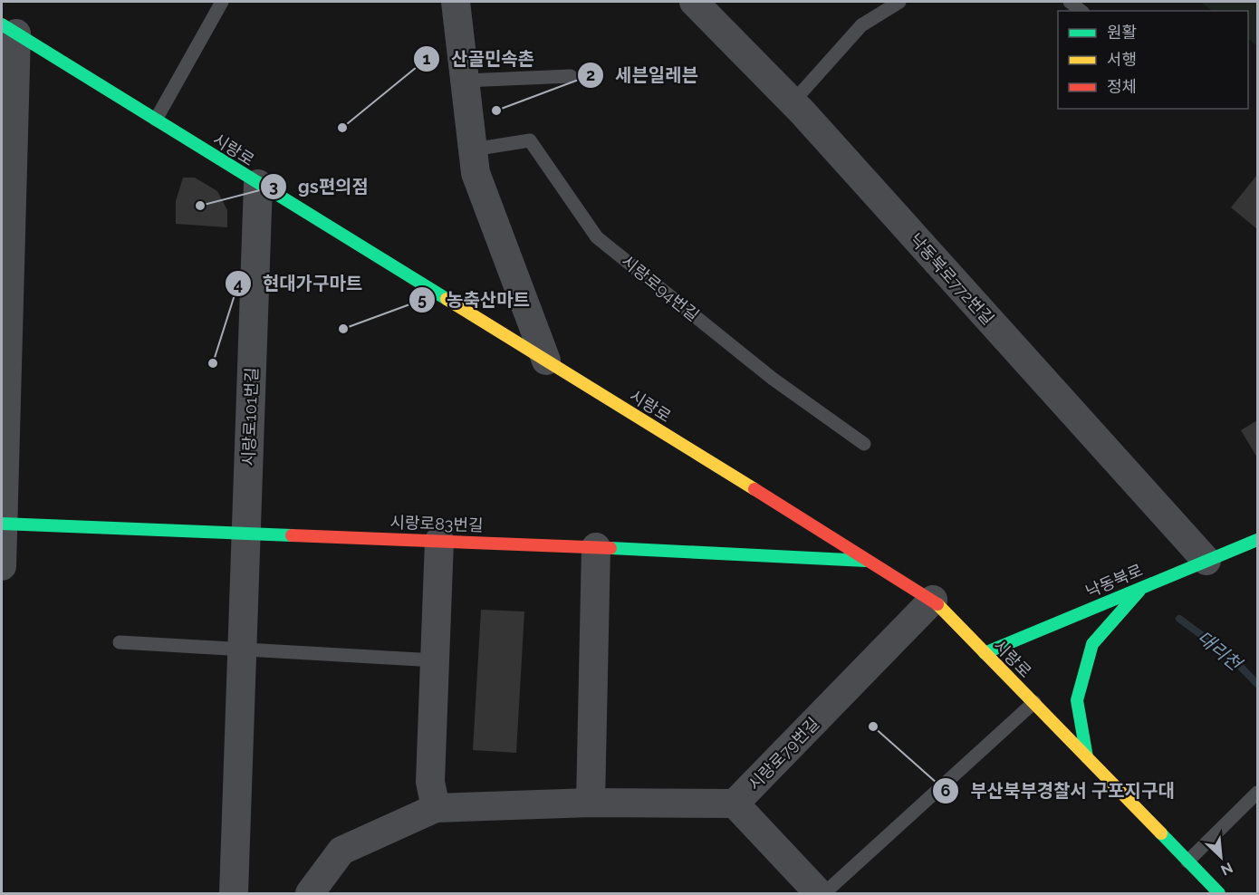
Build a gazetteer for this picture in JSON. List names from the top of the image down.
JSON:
{
  "streets": {
    "main road": ["시랑로", "시랑로83번길", "낙동북로"],
    "street": ["낙동북로772번길", "시랑로101번길", "시랑로79번길"],
    "lane": ["시랑로94번길"]
  },
  "crossings": [
    ["시랑로", "시랑로101번길"],
    ["시랑로", "시랑로83번길"],
    ["시랑로", "낙동북로"],
    ["시랑로", "시랑로79번길"],
    ["낙동북로772번길", "낙동북로"],
    ["시랑로101번길", "시랑로83번길"]
  ],
  "water": ["대리천"],
  "places": [
    "세븐일레븐",
    "산골민속촌",
    "gs편의점",
    "농축산마트",
    "현대가구마트",
    "부산북부경찰서 구포지구대"
  ],
  "legend": ["원활", "서행", "정체"],
  "north": "bottom right"
}
